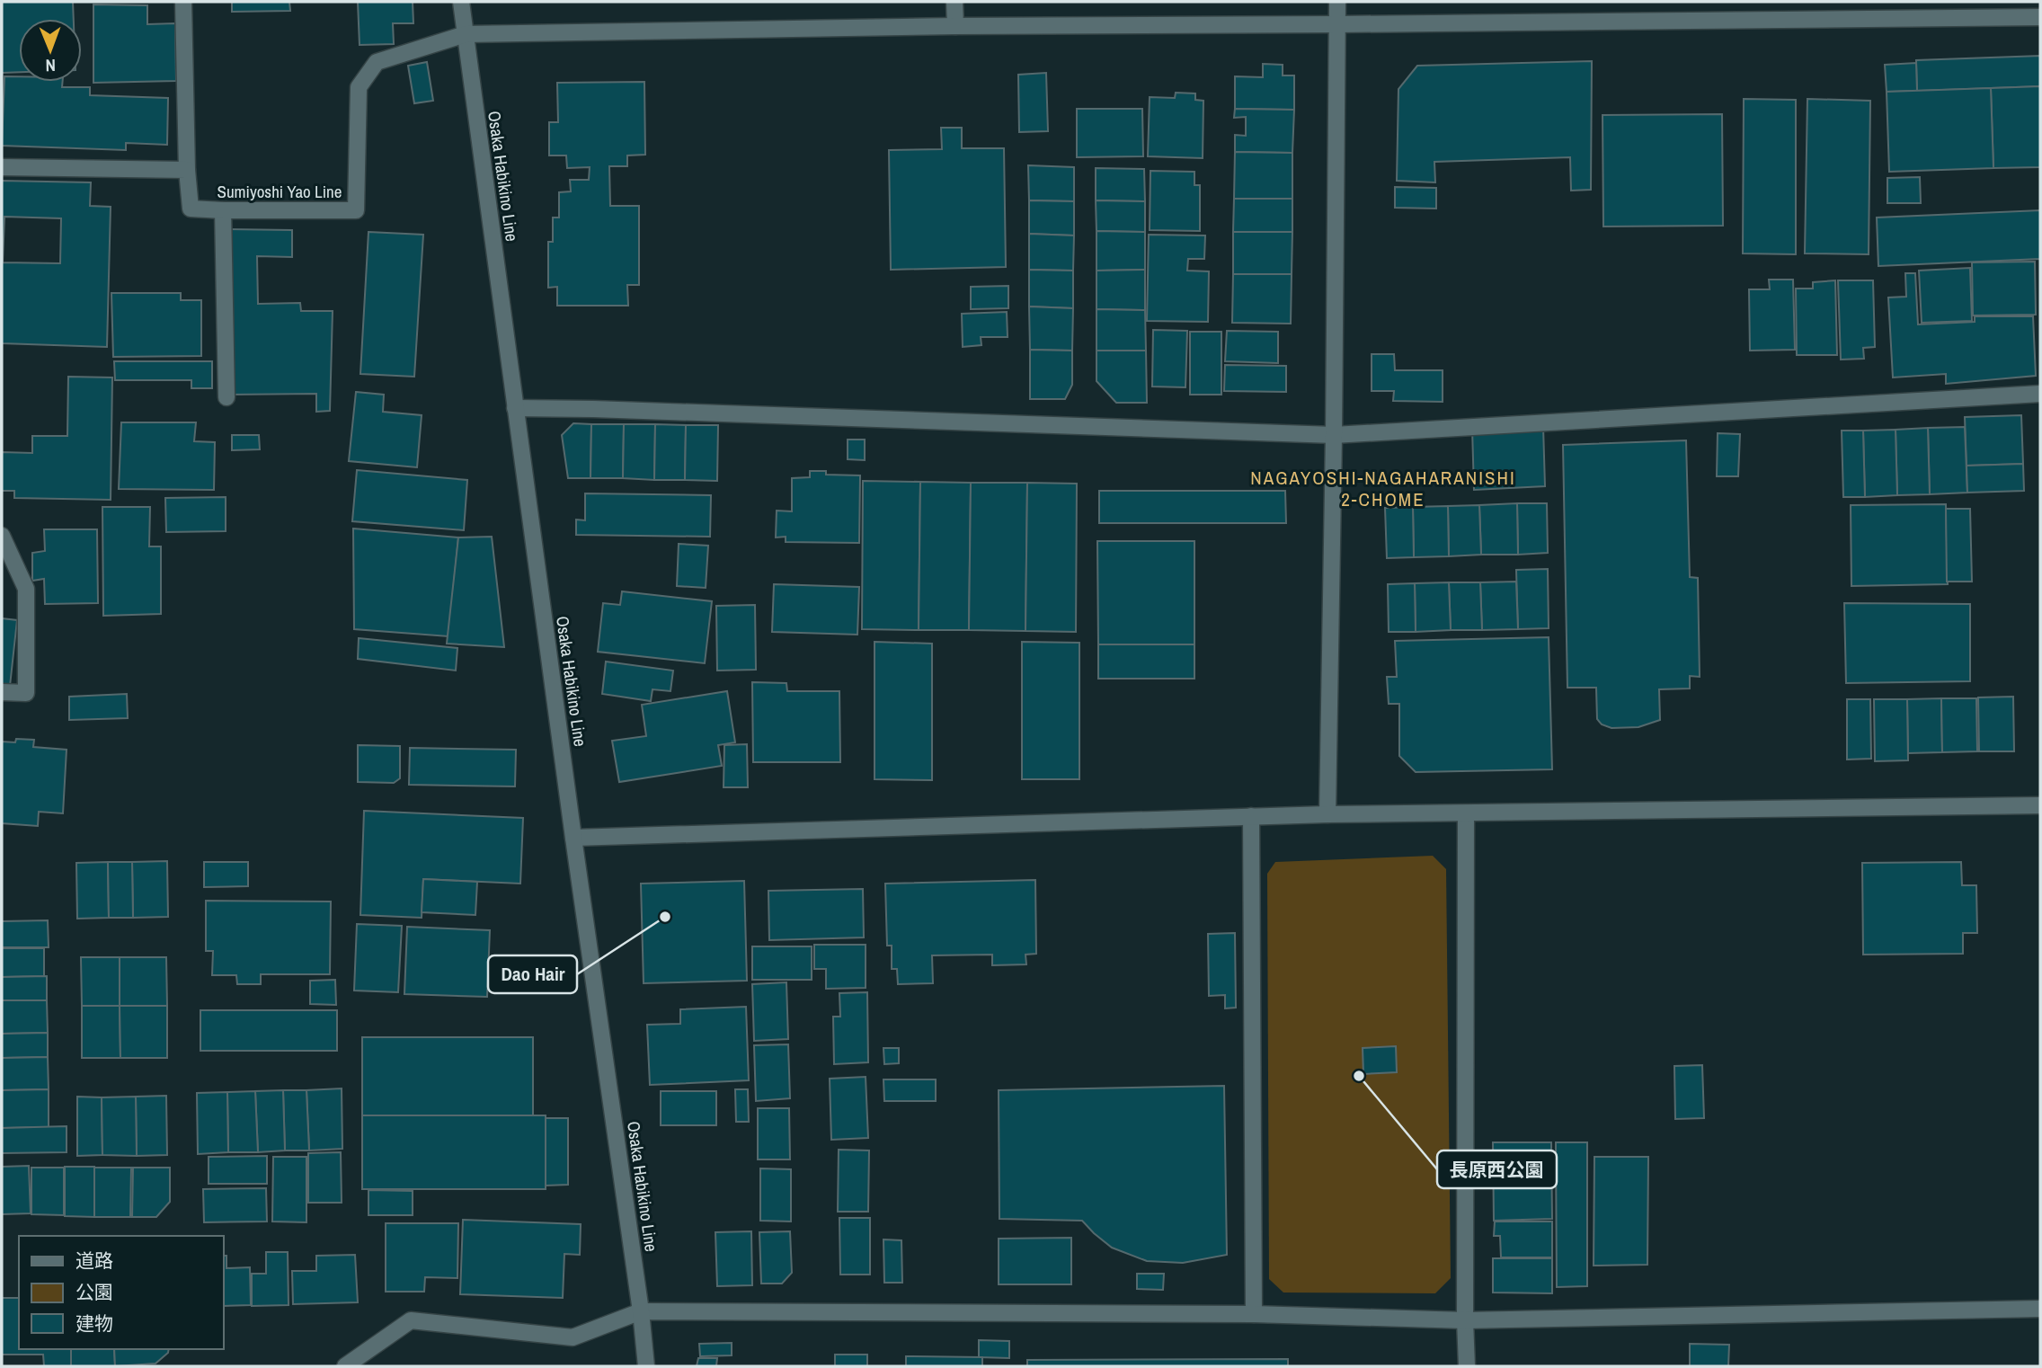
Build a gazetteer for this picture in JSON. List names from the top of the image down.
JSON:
{
  "streets": {
    "street": ["Osaka Habikino Line", "Sumiyoshi Yao Line"]
  },
  "crossings": [
    ["Osaka Habikino Line", "Sumiyoshi Yao Line"]
  ],
  "districts": ["NAGAYOSHI-NAGAHARANISHI 2-CHOME"],
  "places": ["Dao Hair", "長原西公園"],
  "legend": ["道路", "公園", "建物"],
  "north": "bottom"
}
